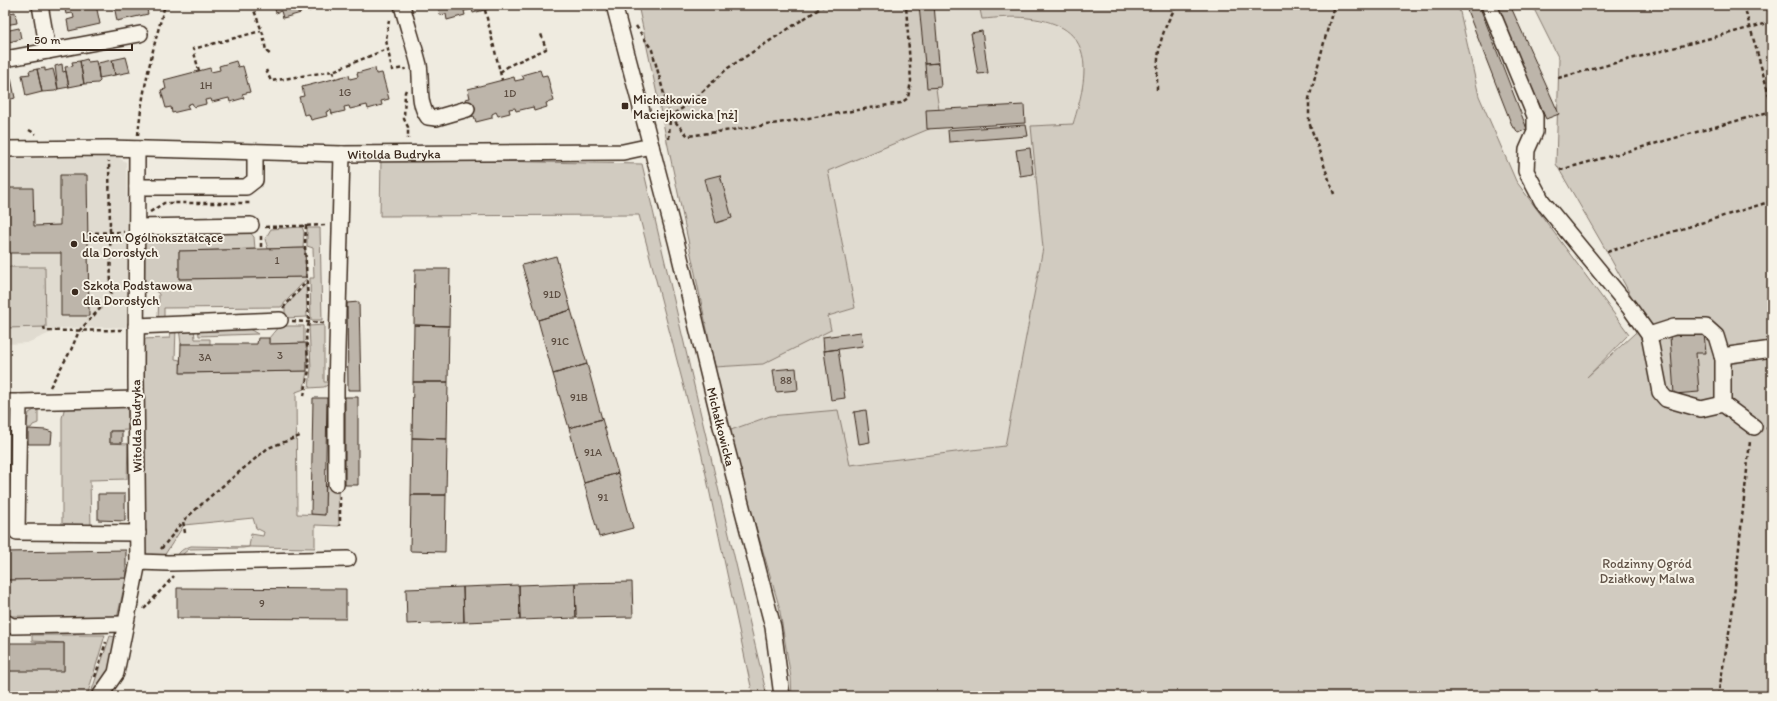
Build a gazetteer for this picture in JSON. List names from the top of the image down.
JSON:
{
  "streets": {
    "street": ["Witolda Budryka", "Michałkowicka"]
  },
  "crossings": [
    ["Witolda Budryka", "Michałkowicka"]
  ],
  "parks": ["Rodzinny Ogród Działkowy Malwa"],
  "places": {
    "transit": ["Michałkowice Maciejkowicka [nż]"],
    "other": ["Liceum Ogólnokształcące dla Dorosłych", "Szkoła Podstawowa dla Dorosłych"]
  },
  "house_numbers": [
    "1H",
    "1G",
    "1D",
    "1",
    "91D",
    "91C",
    "3",
    "3A",
    "88",
    "91B",
    "91A",
    "91",
    "9"
  ],
  "scale_bar": "50 m"
}
